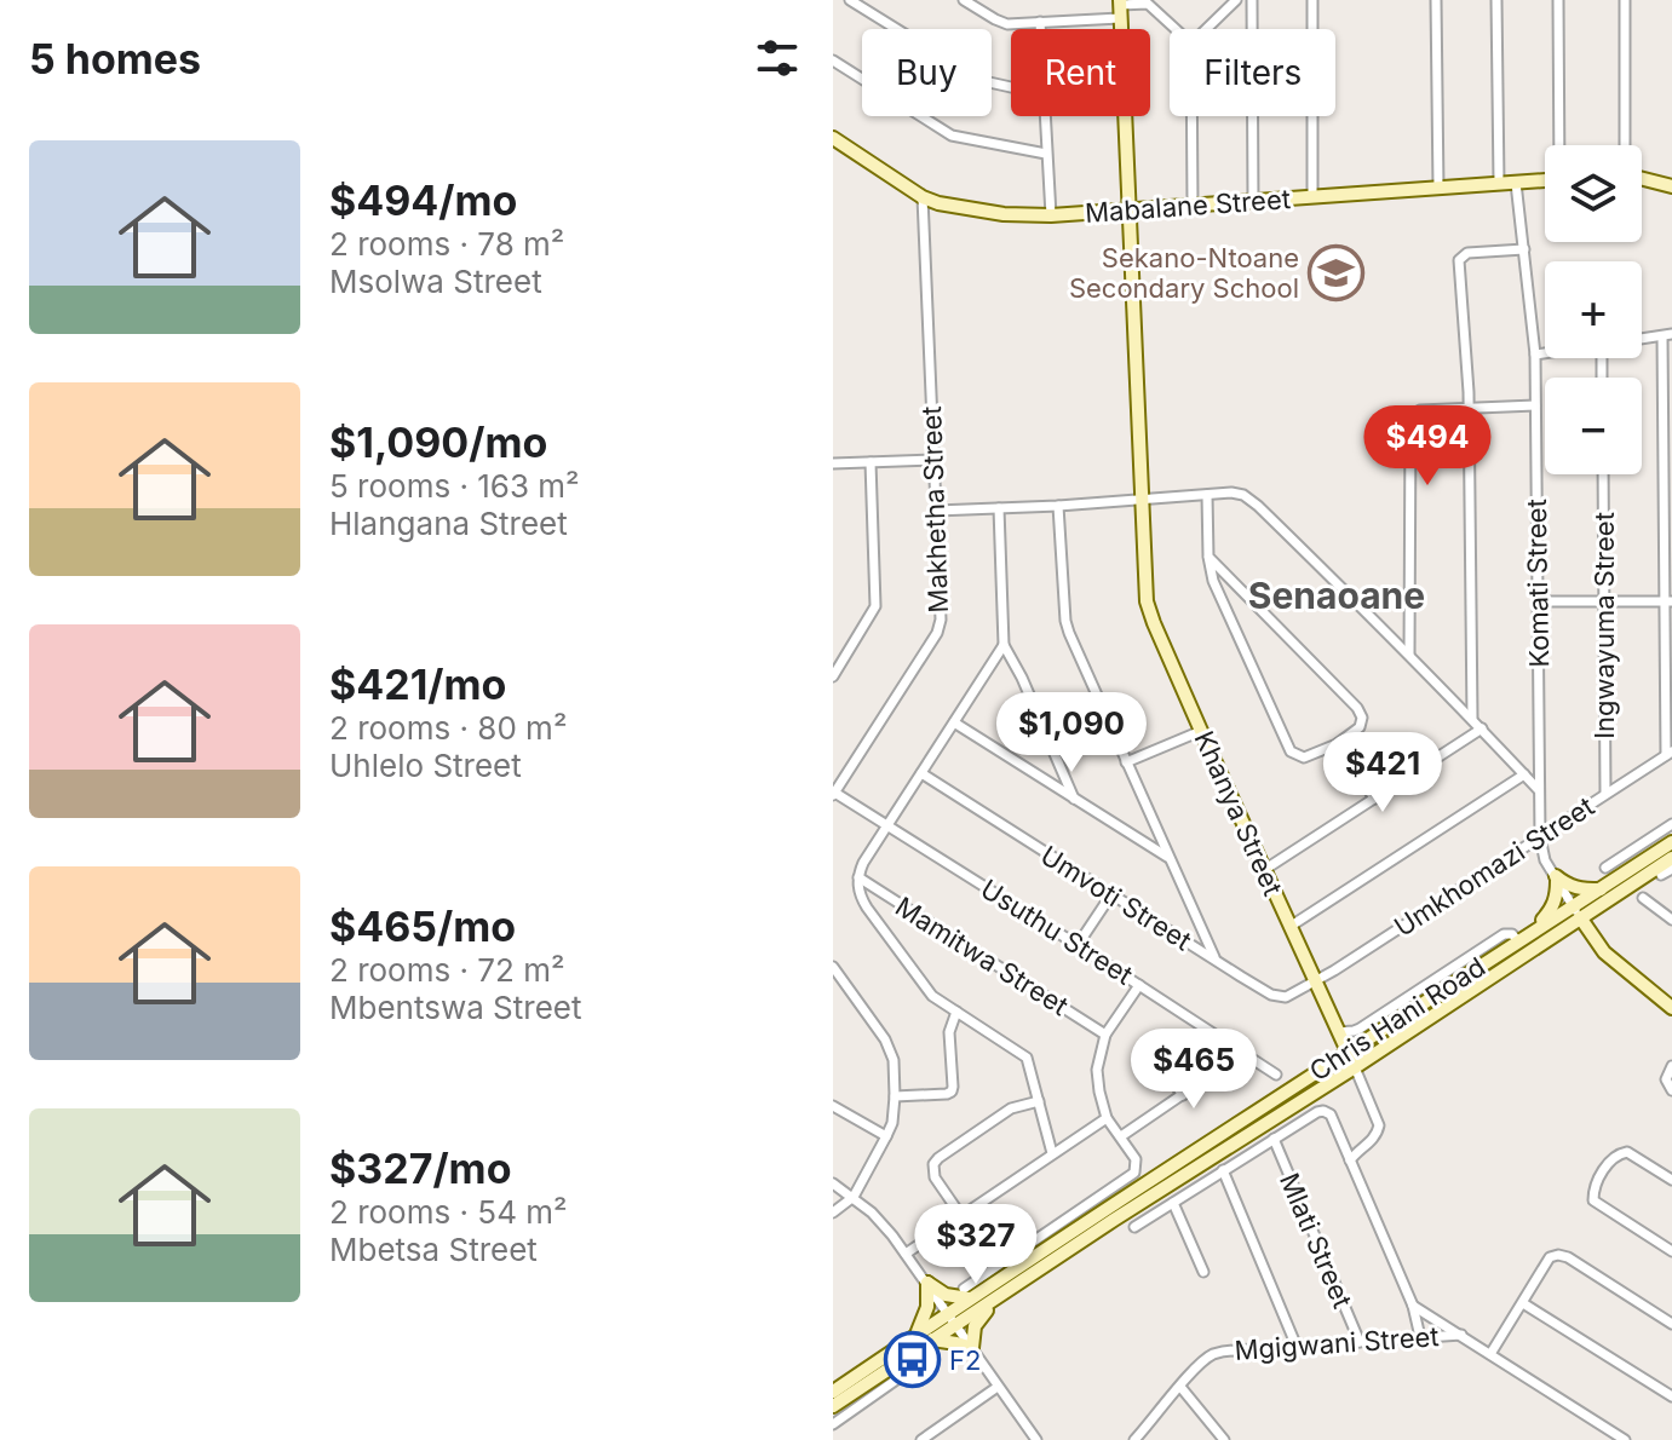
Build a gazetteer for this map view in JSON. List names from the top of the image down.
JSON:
{
  "streets": {
    "main road": ["Mabalane Street", "Khanya Street", "Chris Hani Road"],
    "street": [
      "Makhetha Street",
      "Komati Street",
      "Ingwayuma Street",
      "Umkhomazi Street",
      "Umvoti Street",
      "Usuthu Street",
      "Mamitwa Street",
      "Mlati Street",
      "Mgigwani Street"
    ]
  },
  "crossings": [
    ["Mabalane Street", "Makhetha Street"],
    ["Mabalane Street", "Komati Street"],
    ["Mabalane Street", "Khanya Street"],
    ["Makhetha Street", "Usuthu Street"],
    ["Komati Street", "Umkhomazi Street"],
    ["Komati Street", "Chris Hani Road"],
    ["Ingwayuma Street", "Umkhomazi Street"],
    ["Khanya Street", "Umkhomazi Street"],
    ["Khanya Street", "Umvoti Street"],
    ["Khanya Street", "Chris Hani Road"],
    ["Umkhomazi Street", "Umvoti Street"],
    ["Mlati Street", "Mgigwani Street"]
  ],
  "districts": ["Senaoane"],
  "places": {
    "school or university": ["Sekano-Ntoane Secondary School"],
    "bus stop": ["F2"]
  },
  "page": {
    "heading": "5 homes",
    "chip": ["Buy", "Rent", "Filters"],
    "list": [
      {
        "name": "$494/mo",
        "note": "2 rooms · 78 m² · Msolwa Street"
      },
      {
        "name": "$1,090/mo",
        "note": "5 rooms · 163 m² · Hlangana Street"
      },
      {
        "name": "$421/mo",
        "note": "2 rooms · 80 m² · Uhlelo Street"
      },
      {
        "name": "$465/mo",
        "note": "2 rooms · 72 m² · Mbentswa Street"
      },
      {
        "name": "$327/mo",
        "note": "2 rooms · 54 m² · Mbetsa Street"
      }
    ],
    "map_buttons": ["+", "−"],
    "price": [
      "$494",
      "$1,090",
      "$421",
      "$465",
      "$327"
    ]
  }
}
